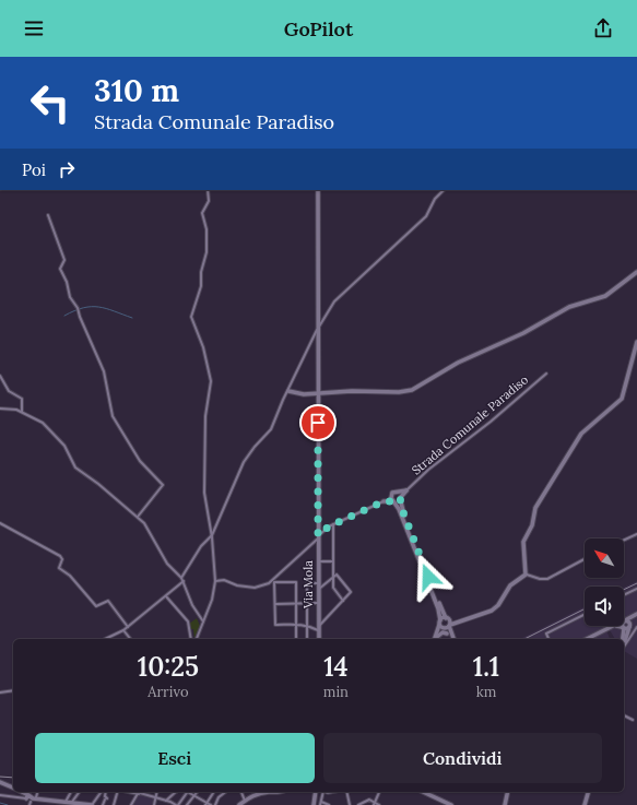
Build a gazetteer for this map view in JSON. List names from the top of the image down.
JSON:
{
  "streets": {
    "street": ["Strada Comunale Paradiso", "Via Mola"]
  },
  "north": "top left",
  "page": {
    "header": "GoPilot",
    "turn": ["310 m", "Strada Comunale Paradiso"],
    "then": "Poi",
    "eta": [
      "10:25",
      "Arrivo",
      "14",
      "min",
      "1.1",
      "km"
    ],
    "buttons": ["Esci", "Condividi"]
  }
}
